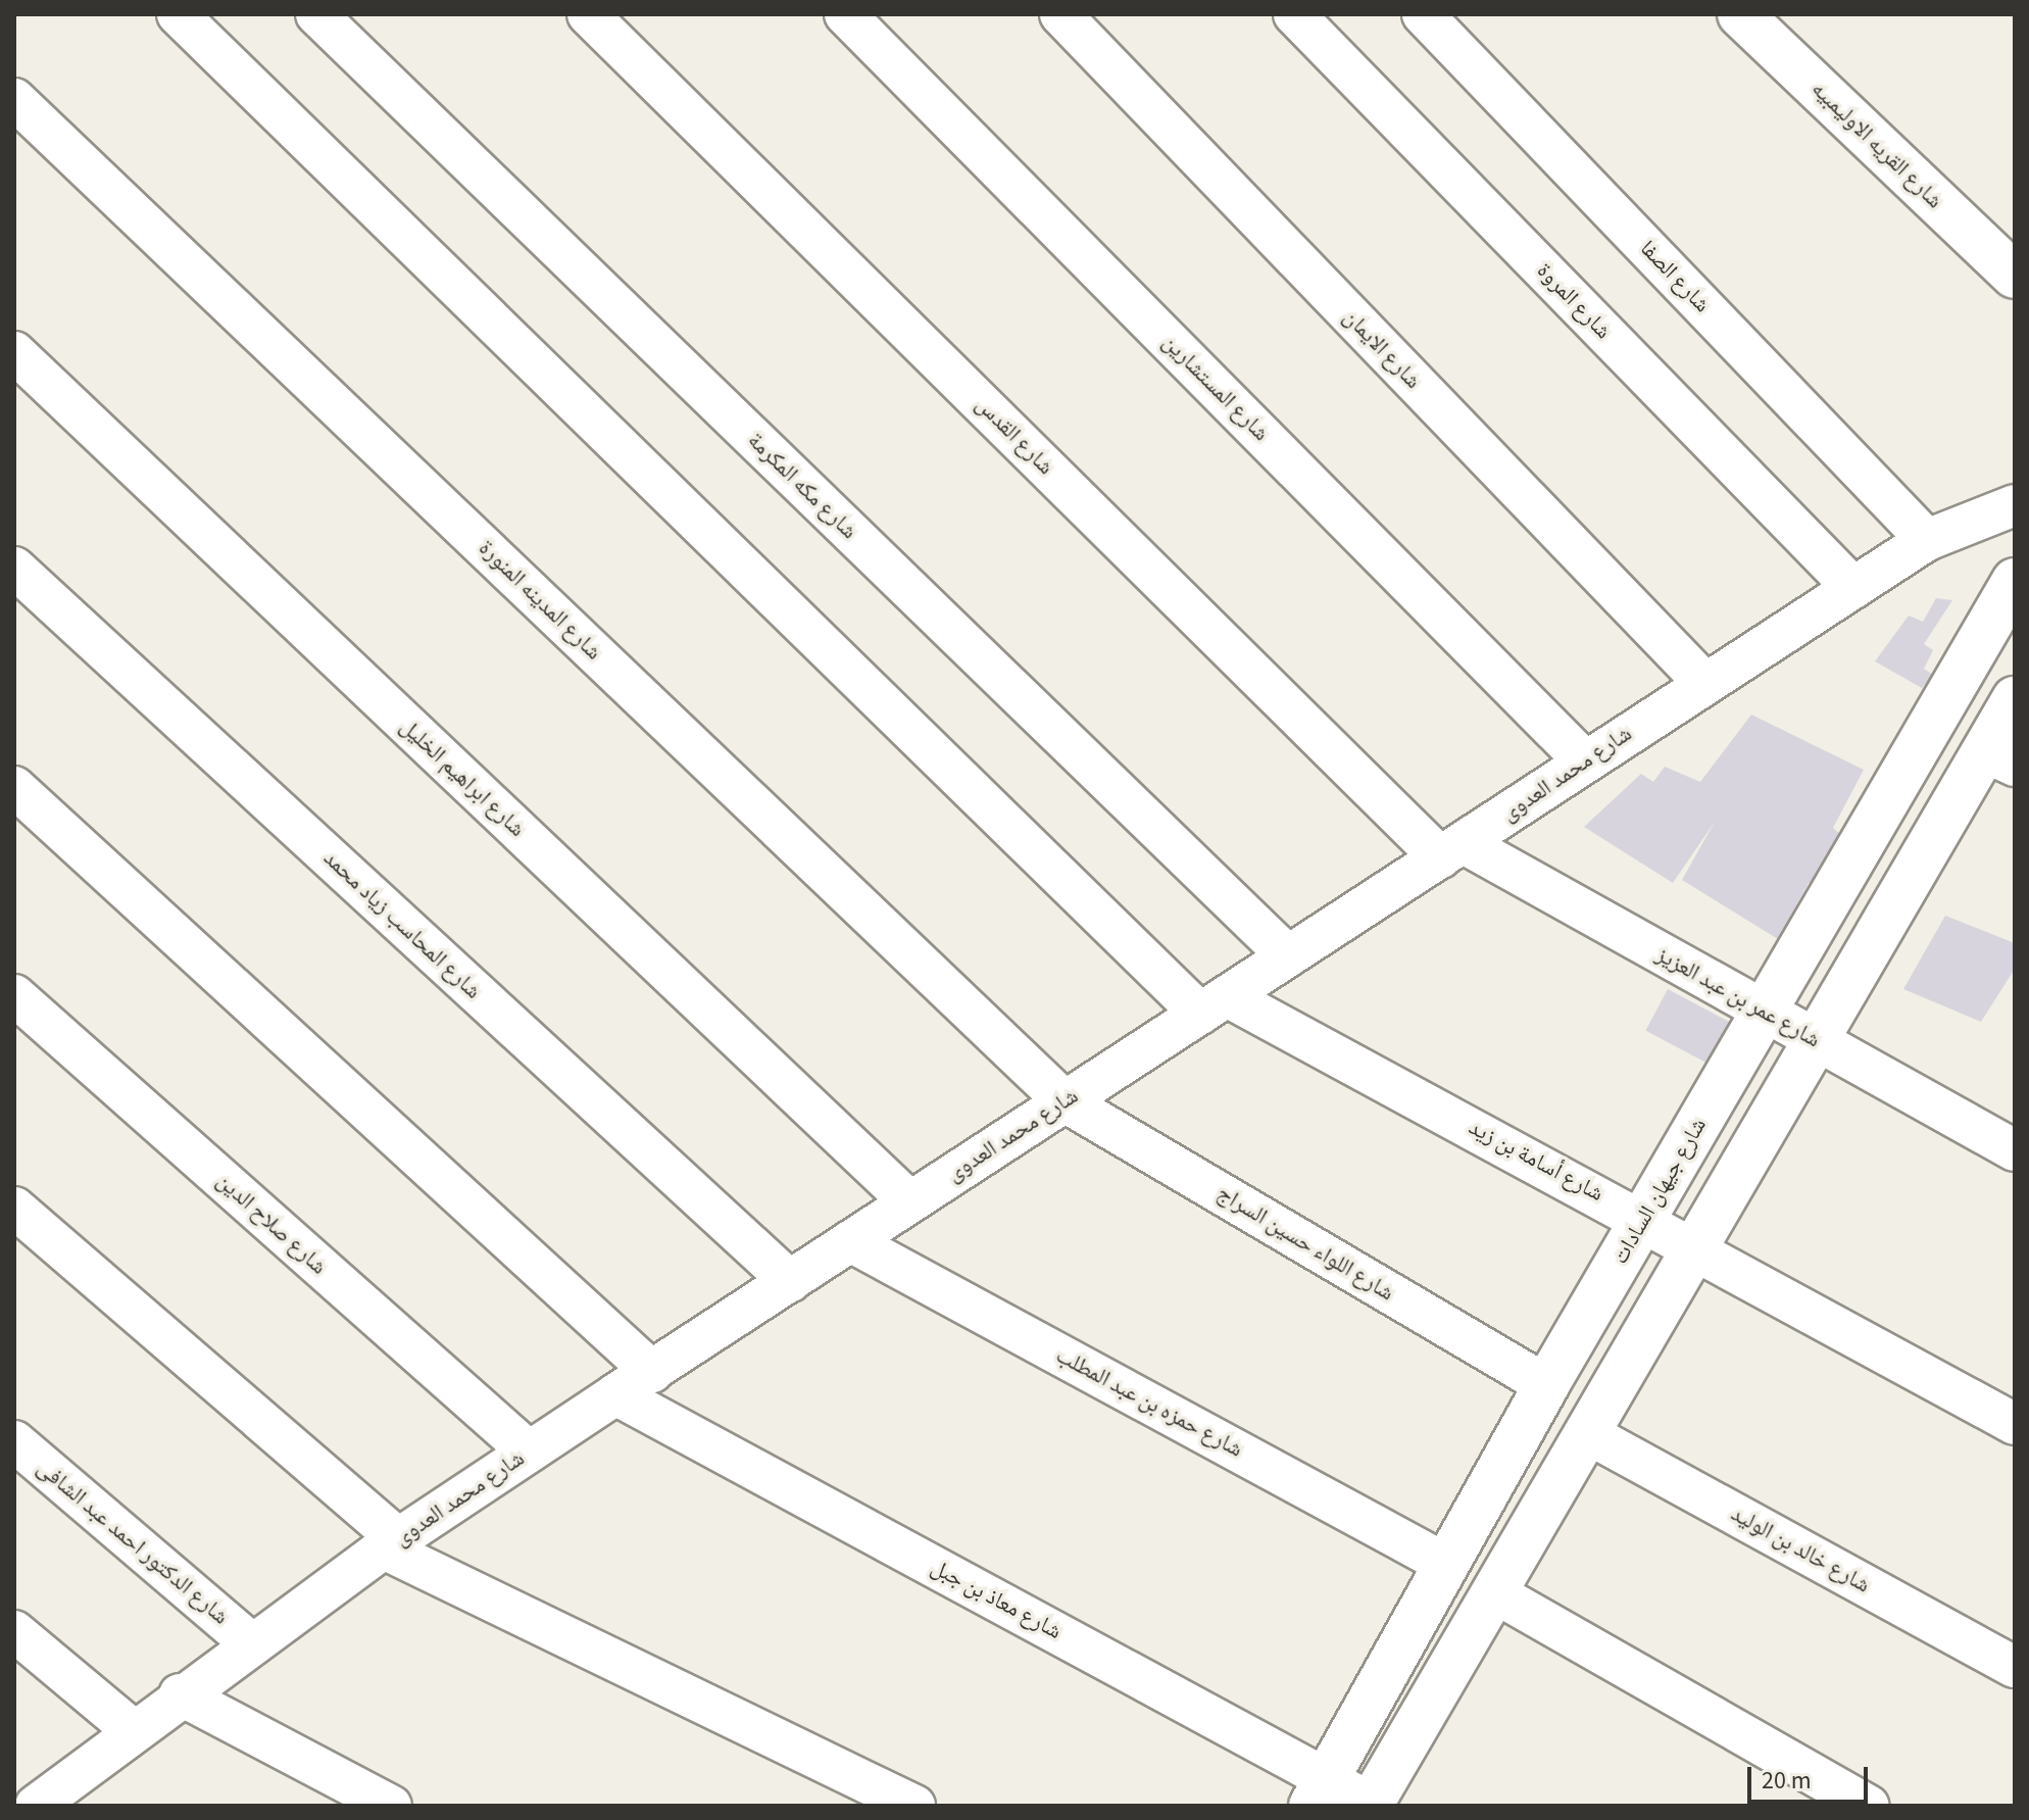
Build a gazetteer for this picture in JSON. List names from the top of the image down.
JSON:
{
  "streets": {
    "main road": ["شارع القريه الاوليمبيه", "شارع جيهان السادات"],
    "street": [
      "شارع الصفا",
      "شارع المروة",
      "شارع الايمان",
      "شارع المستشارين",
      "شارع القدس",
      "شارع مكه المكرمة",
      "شارع المدينه المنورة",
      "شارع محمد العدوى",
      "شارع ابراهيم الخليل",
      "شارع المحاسب زياد محمد",
      "شارع عمر بن عبد العزيز",
      "شارع أسامة بن زيد",
      "شارع صلاح الدين",
      "شارع اللواء حسين السراج",
      "شارع حمزه بن عبد المطلب",
      "شارع الدكتور احمد عبد الشافى",
      "شارع خالد بن الوليد",
      "شارع معاذ بن جبل"
    ]
  },
  "crossings": [
    ["شارع الصفا", "شارع محمد العدوى"],
    ["شارع المروة", "شارع محمد العدوى"],
    ["شارع الايمان", "شارع محمد العدوى"],
    ["شارع المستشارين", "شارع محمد العدوى"],
    ["شارع القدس", "شارع محمد العدوى"],
    ["شارع القدس", "شارع عمر بن عبد العزيز"],
    ["شارع مكه المكرمة", "شارع محمد العدوى"],
    ["شارع المدينه المنورة", "شارع محمد العدوى"],
    ["شارع المدينه المنورة", "شارع اللواء حسين السراج"],
    ["شارع محمد العدوى", "شارع ابراهيم الخليل"],
    ["شارع محمد العدوى", "شارع المحاسب زياد محمد"],
    ["شارع محمد العدوى", "شارع عمر بن عبد العزيز"],
    ["شارع محمد العدوى", "شارع أسامة بن زيد"],
    ["شارع محمد العدوى", "شارع صلاح الدين"],
    ["شارع محمد العدوى", "شارع اللواء حسين السراج"],
    ["شارع محمد العدوى", "شارع حمزه بن عبد المطلب"],
    ["شارع محمد العدوى", "شارع الدكتور احمد عبد الشافى"],
    ["شارع محمد العدوى", "شارع معاذ بن جبل"],
    ["شارع عمر بن عبد العزيز", "شارع جيهان السادات"],
    ["شارع أسامة بن زيد", "شارع جيهان السادات"],
    ["شارع جيهان السادات", "شارع اللواء حسين السراج"],
    ["شارع جيهان السادات", "شارع حمزه بن عبد المطلب"],
    ["شارع جيهان السادات", "شارع معاذ بن جبل"]
  ],
  "scale_bar": "20 m"
}
